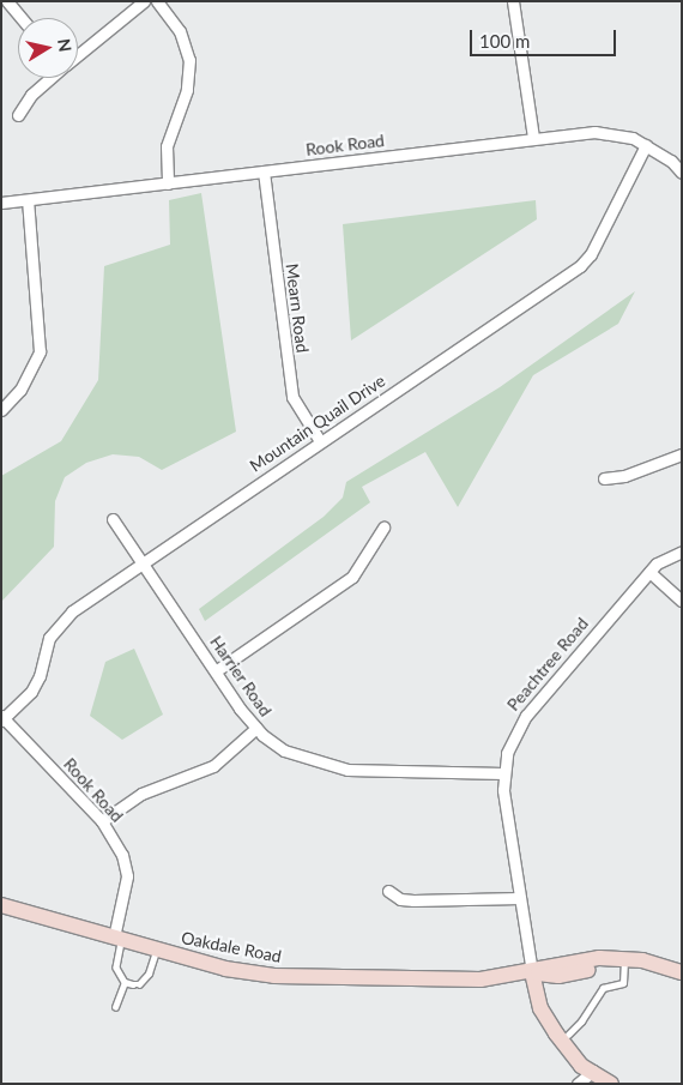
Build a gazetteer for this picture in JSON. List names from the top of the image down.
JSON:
{
  "streets": {
    "main road": ["Peachtree Road", "Oakdale Road"],
    "street": [
      "Rook Road",
      "Mearn Road",
      "Mountain Quail Drive",
      "Harrier Road"
    ]
  },
  "crossings": [
    ["Rook Road", "Mearn Road"],
    ["Rook Road", "Mountain Quail Drive"],
    ["Rook Road", "Oakdale Road"],
    ["Mearn Road", "Mountain Quail Drive"],
    ["Mountain Quail Drive", "Harrier Road"],
    ["Peachtree Road", "Harrier Road"],
    ["Peachtree Road", "Oakdale Road"]
  ],
  "scale_bar": "100 m",
  "north": "right"
}
